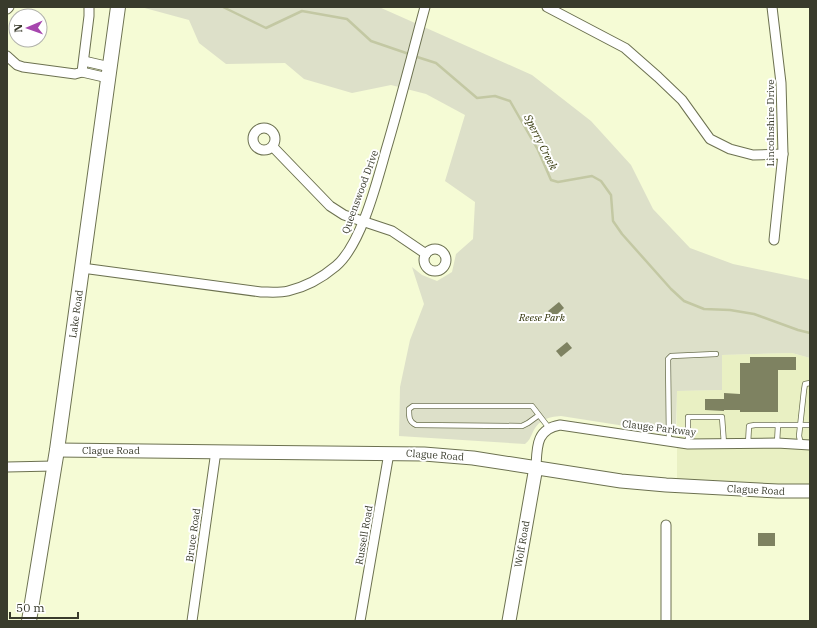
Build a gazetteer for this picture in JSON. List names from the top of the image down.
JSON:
{
  "streets": {
    "main road": ["Lake Road", "Clague Road", "Wolf Road"],
    "street": [
      "Lincolnshire Drive",
      "Queenswood Drive",
      "Clauge Parkway",
      "Bruce Road",
      "Russell Road"
    ]
  },
  "crossings": [
    ["Queenswood Drive", "Lake Road"],
    ["Lake Road", "Clague Road"],
    ["Clague Road", "Bruce Road"],
    ["Clague Road", "Russell Road"],
    ["Clague Road", "Wolf Road"]
  ],
  "water": ["Sperry Creek"],
  "parks": ["Reese Park"],
  "scale_bar": "50 m",
  "north": "left"
}
